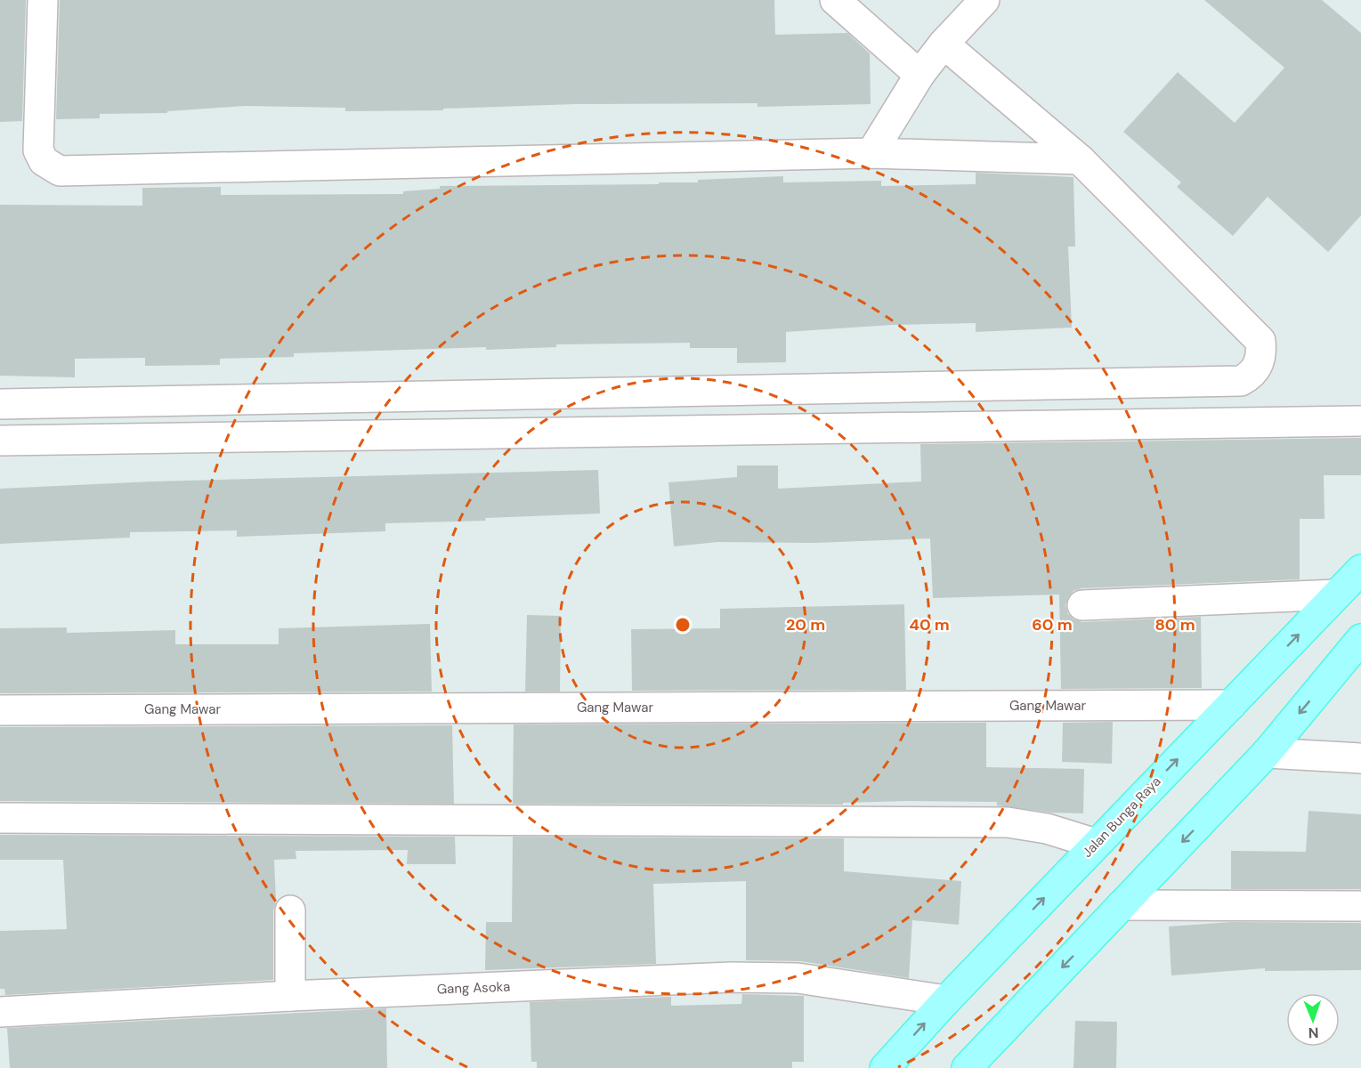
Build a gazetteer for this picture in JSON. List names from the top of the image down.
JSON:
{
  "streets": {
    "main road": ["Jalan Bunga Raya"],
    "street": ["Gang Mawar", "Gang Asoka"]
  },
  "crossings": [
    ["Gang Mawar", "Jalan Bunga Raya"],
    ["Jalan Bunga Raya", "Gang Asoka"]
  ],
  "north": "bottom",
  "rings": [
    "20 m",
    "40 m",
    "60 m",
    "80 m"
  ]
}
